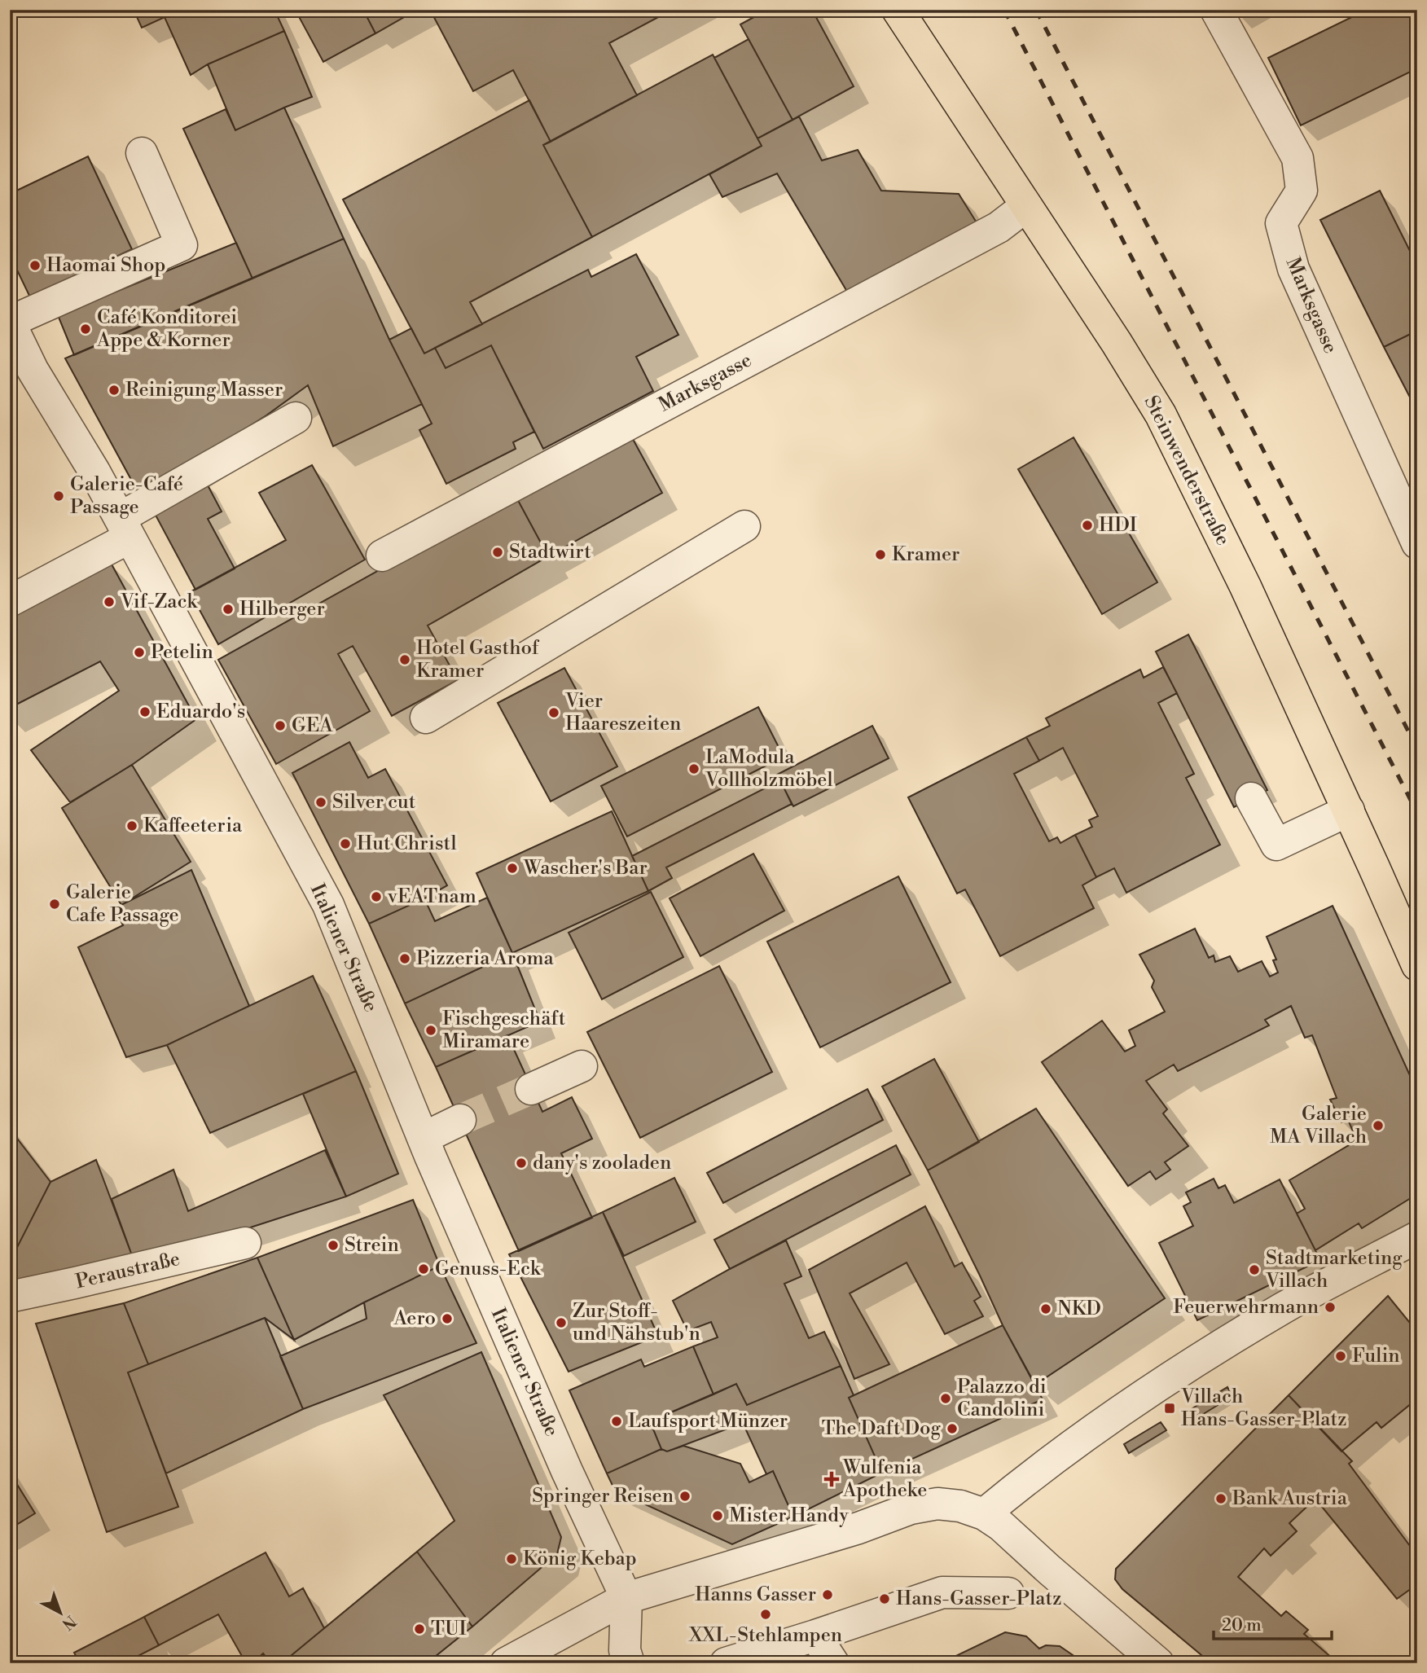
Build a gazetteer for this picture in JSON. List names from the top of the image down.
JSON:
{
  "streets": {
    "main road": ["Steinwenderstraße"],
    "street": ["Marksgasse", "Italiener Straße", "Peraustraße"]
  },
  "crossings": [
    ["Marksgasse", "Steinwenderstraße"]
  ],
  "places": {
    "other": [
      "Haomai Shop",
      "Café Konditorei Appe & Korner",
      "Reinigung Masser",
      "Galerie-Café Passage",
      "HDI",
      "Stadtwirt",
      "Kramer",
      "Vif-Zack",
      "Hilberger",
      "Petelin",
      "Hotel Gasthof Kramer",
      "Eduardo's",
      "Vier Haareszeiten",
      "GEA",
      "LaModula Vollholzmöbel",
      "Silver cut",
      "Kaffeeteria",
      "Hut Christl",
      "Wascher's Bar",
      "vEATnam",
      "Galerie Cafe Passage",
      "Pizzeria Aroma",
      "Fischgeschäft Miramare",
      "Galerie MA Villach",
      "dany's zooladen",
      "Strein",
      "Genuss-Eck",
      "Stadtmarketing Villach",
      "Feuerwehrmann",
      "NKD",
      "Aero",
      "Zur Stoff- und Nähstub'n",
      "Fulin",
      "Palazzo di Candolini",
      "Laufsport Münzer",
      "The Daft Dog",
      "Springer Reisen",
      "Bank Austria",
      "Mister Handy",
      "König Kebap",
      "Hanns Gasser",
      "Hans-Gasser-Platz",
      "XXL-Stehlampen",
      "TUI"
    ],
    "transit": ["Villach Hans-Gasser-Platz"],
    "health": ["Wulfenia Apotheke"]
  },
  "scale_bar": "20 m",
  "north": "bottom right"
}
